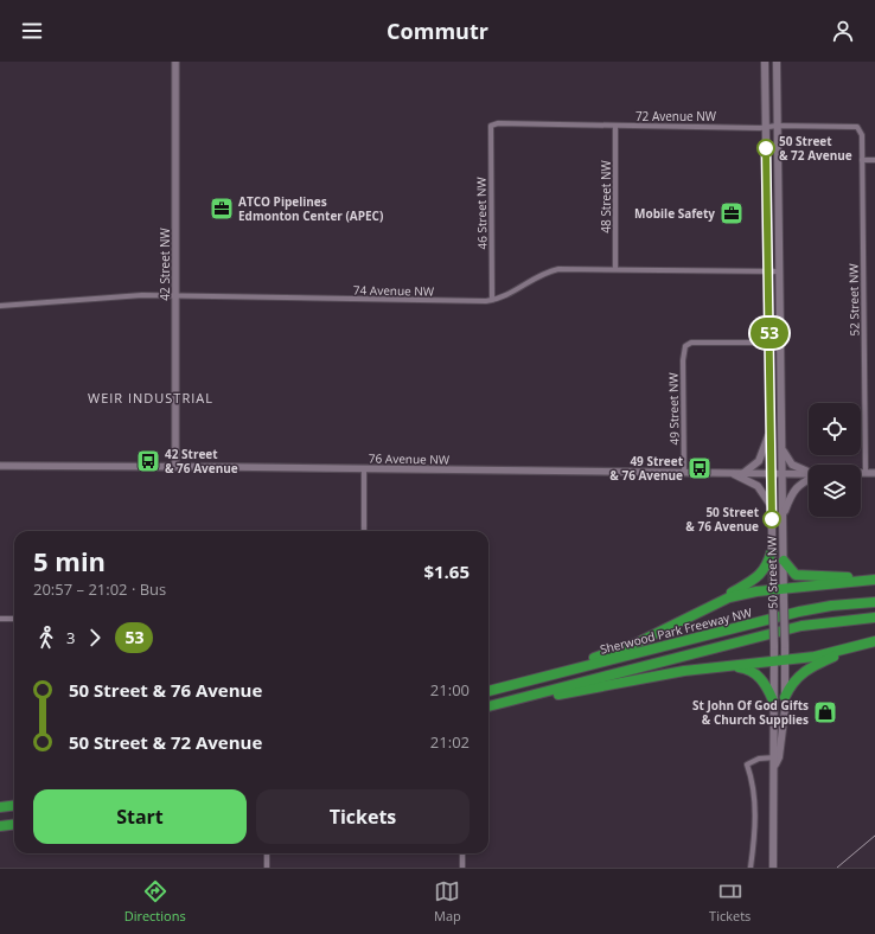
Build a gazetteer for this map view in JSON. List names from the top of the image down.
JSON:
{
  "streets": {
    "highway": ["Sherwood Park Freeway NW"],
    "main road": ["50 Street NW"],
    "street": [
      "72 Avenue NW",
      "48 Street NW",
      "46 Street NW",
      "42 Street NW",
      "74 Avenue NW",
      "52 Street NW",
      "49 Street NW",
      "76 Avenue NW"
    ]
  },
  "crossings": [
    ["72 Avenue NW", "48 Street NW"],
    ["72 Avenue NW", "46 Street NW"],
    ["72 Avenue NW", "52 Street NW"],
    ["72 Avenue NW", "50 Street NW"],
    ["48 Street NW", "74 Avenue NW"],
    ["46 Street NW", "74 Avenue NW"],
    ["42 Street NW", "74 Avenue NW"],
    ["42 Street NW", "76 Avenue NW"],
    ["74 Avenue NW", "50 Street NW"],
    ["49 Street NW", "76 Avenue NW"],
    ["49 Street NW", "50 Street NW"],
    ["76 Avenue NW", "50 Street NW"]
  ],
  "districts": ["WEIR INDUSTRIAL"],
  "places": {
    "other": ["50 Street & 72 Avenue", "50 Street & 76 Avenue"],
    "office": ["ATCO Pipelines Edmonton Center (APEC)", "Mobile Safety"],
    "bus stop": ["42 Street & 76 Avenue", "49 Street & 76 Avenue"],
    "shop": ["St John Of God Gifts & Church Supplies"]
  },
  "lines": ["bus line 53"],
  "page": {
    "header": "Commutr",
    "on_map": "53",
    "heading": ["5 min", "20:57 – 21:02 · Bus", "$1.65"],
    "legs": ["3", "53"],
    "list": [
      {
        "name": "50 Street & 76 Avenue",
        "value": "21:00"
      },
      {
        "name": "50 Street & 72 Avenue",
        "value": "21:02"
      }
    ],
    "buttons": ["Start", "Tickets"],
    "tabs": ["Directions", "Map", "Tickets"]
  }
}
